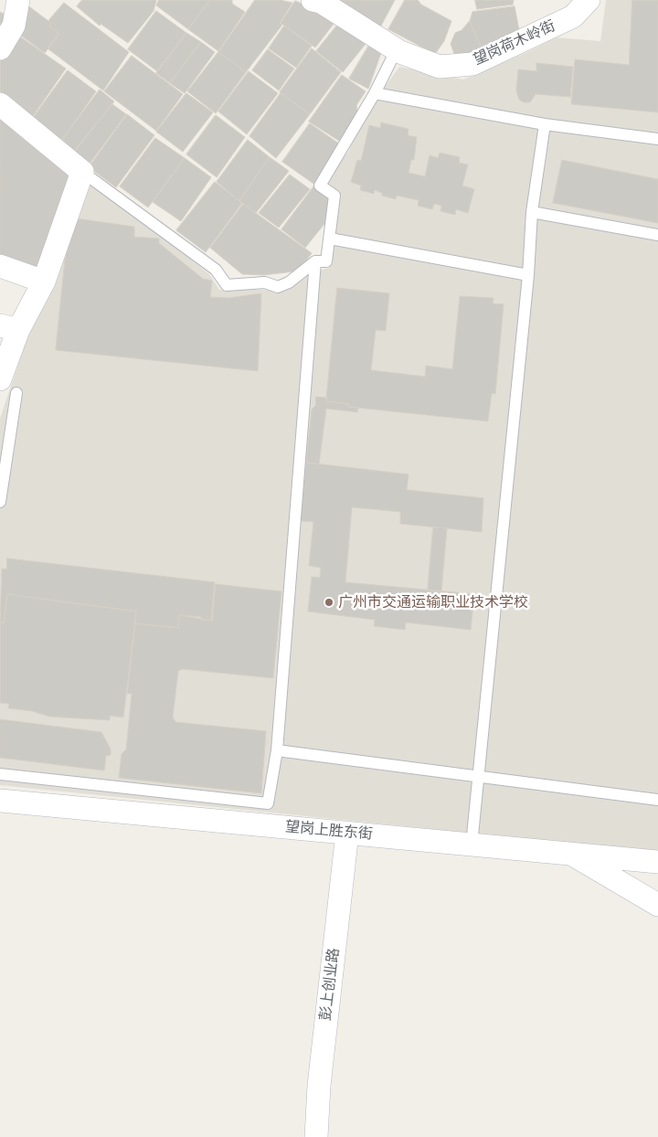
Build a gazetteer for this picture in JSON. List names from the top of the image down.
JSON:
{
  "streets": {
    "street": ["望岗荷木岭街", "望岗上胜东街", "彭上创业路"]
  },
  "crossings": [
    ["望岗上胜东街", "彭上创业路"]
  ],
  "places": ["广州市交通运输职业技术学校"]
}
